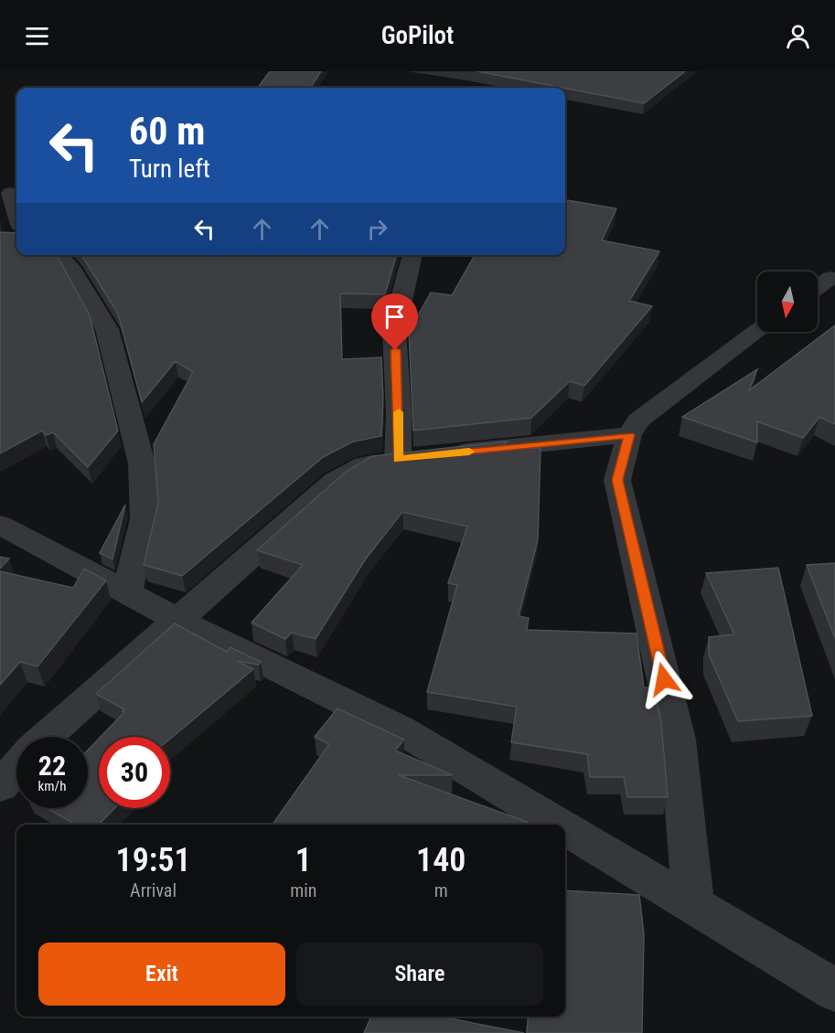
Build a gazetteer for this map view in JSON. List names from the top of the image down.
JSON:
{
  "north": "bottom",
  "page": {
    "header": "GoPilot",
    "turn": ["60 m", "Turn left"],
    "speed": "22 km/h",
    "limit": "30",
    "eta": [
      "19:51",
      "Arrival",
      "1",
      "min",
      "140",
      "m"
    ],
    "buttons": ["Exit", "Share"]
  }
}
